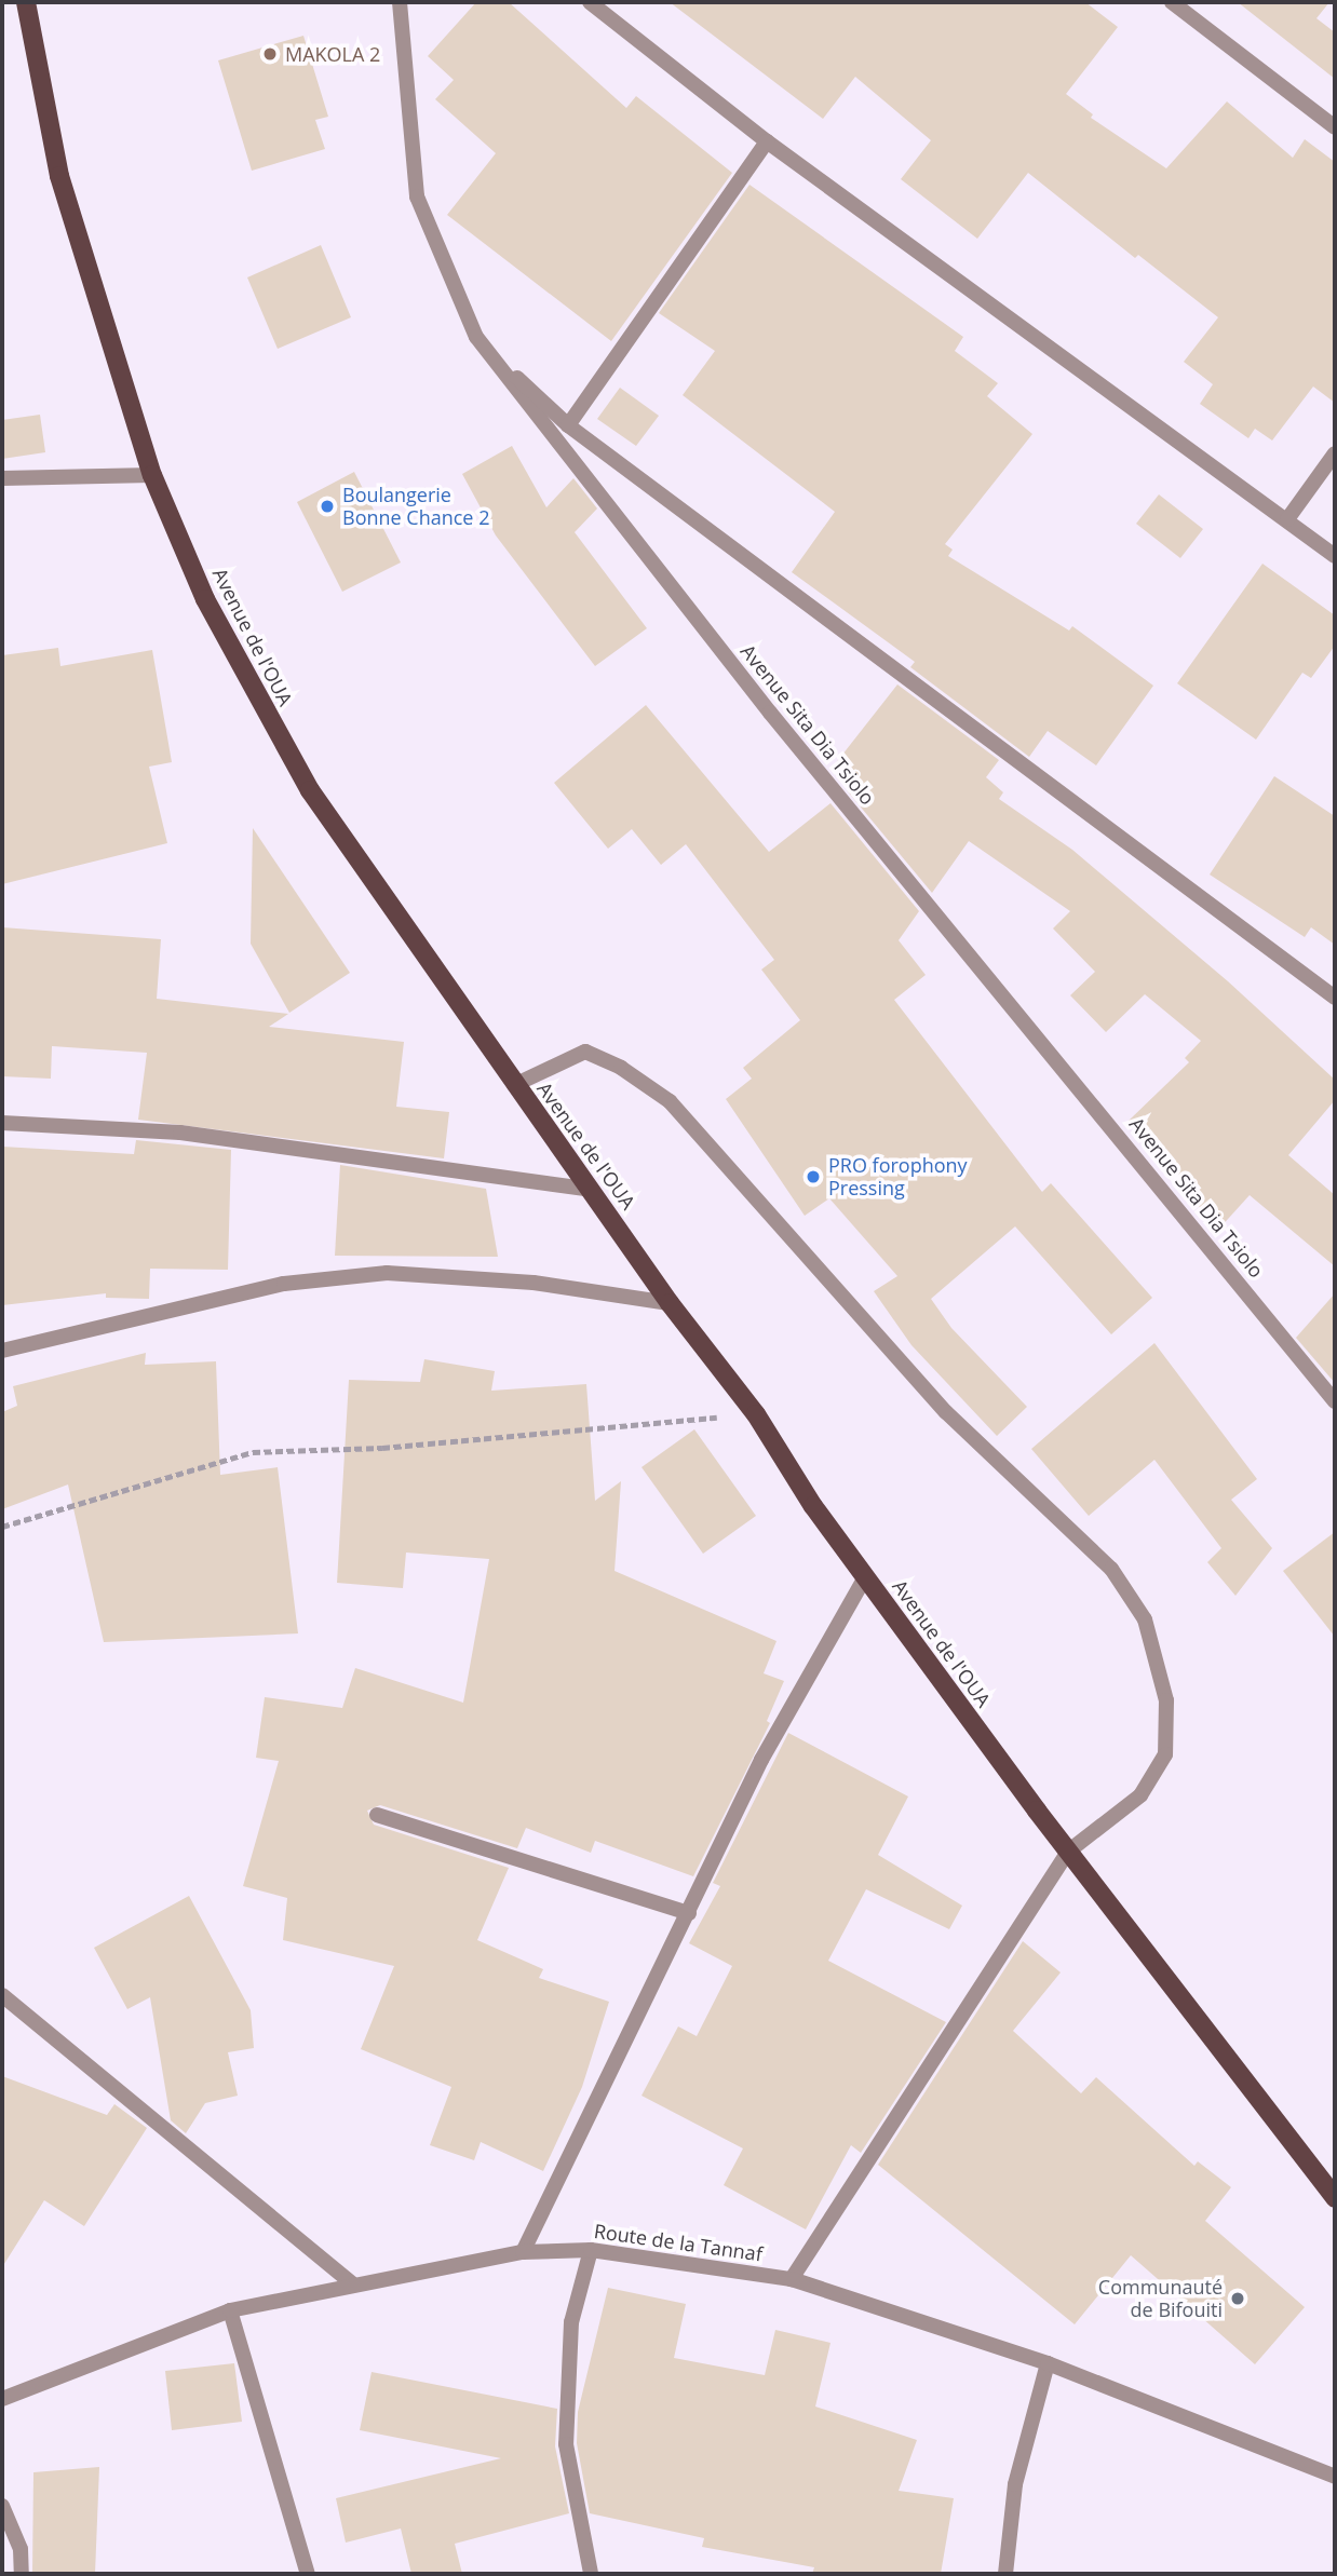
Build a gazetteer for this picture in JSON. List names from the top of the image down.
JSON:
{
  "streets": {
    "main road": ["Avenue de l'OUA"],
    "street": ["Avenue Sita Dia Tsiolo", "Route de la Tannaf"]
  },
  "places": [
    "MAKOLA 2",
    "Boulangerie Bonne Chance 2",
    "PRO forophony Pressing",
    "Communauté de Bifouiti"
  ]
}
